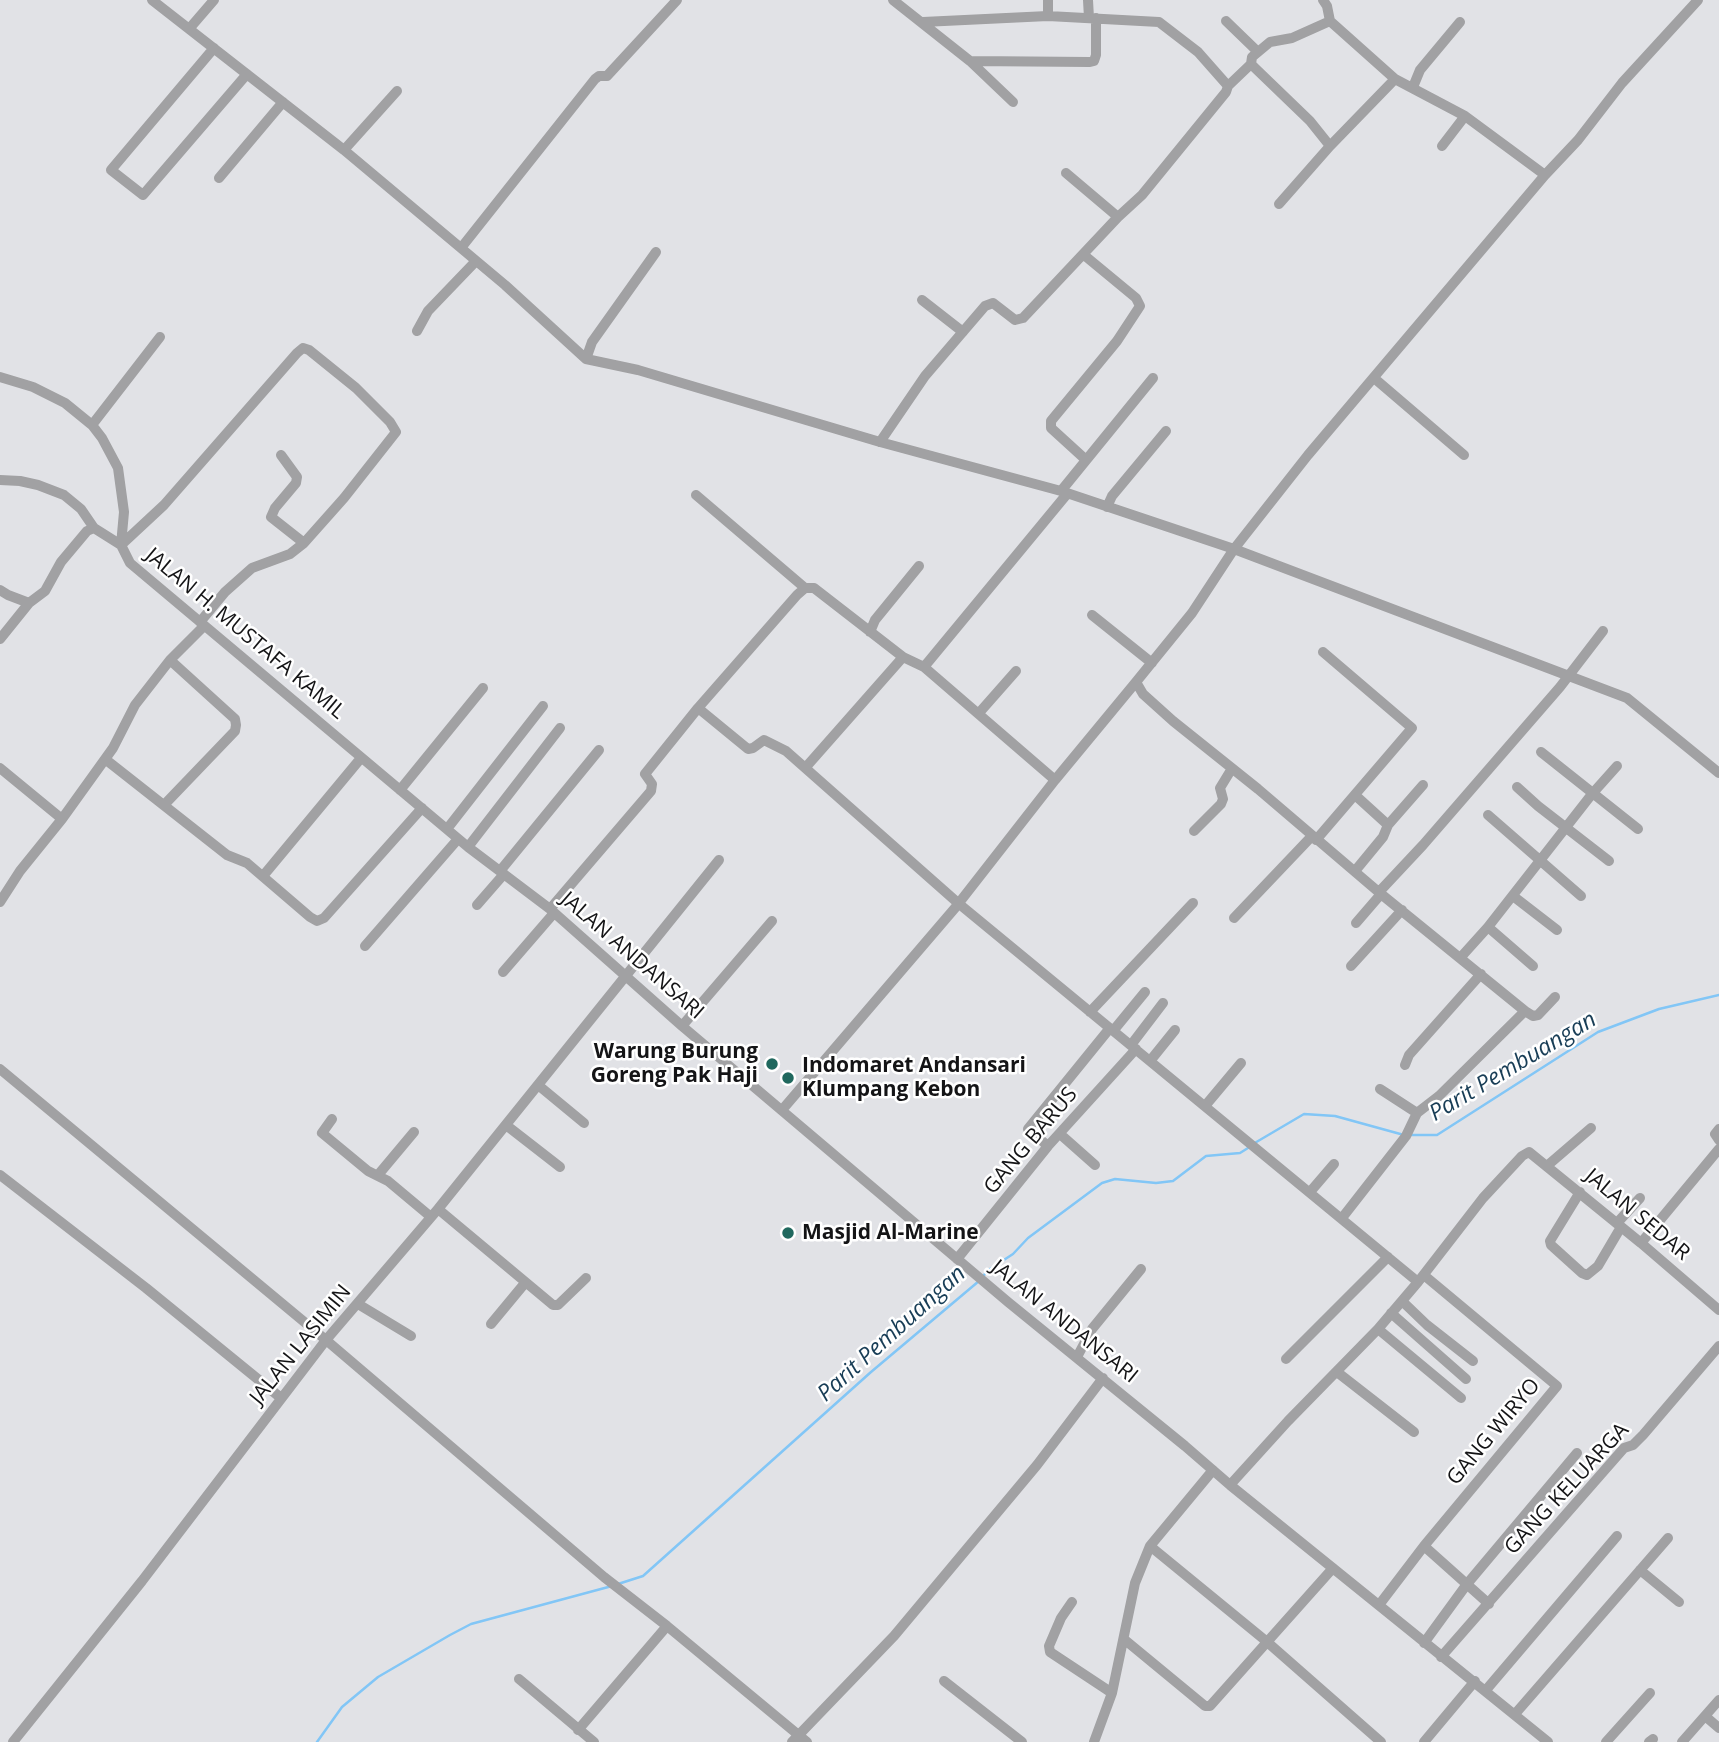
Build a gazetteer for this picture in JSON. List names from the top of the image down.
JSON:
{
  "streets": {
    "street": [
      "JALAN H. MUSTAFA KAMIL",
      "JALAN ANDANSARI",
      "GANG BARUS",
      "JALAN SEDAR",
      "JALAN LASIMIN",
      "GANG WIRYO",
      "GANG KELUARGA"
    ]
  },
  "crossings": [
    ["JALAN H. MUSTAFA KAMIL", "JALAN ANDANSARI"],
    ["JALAN ANDANSARI", "GANG BARUS"],
    ["JALAN ANDANSARI", "JALAN LASIMIN"],
    ["JALAN ANDANSARI", "GANG WIRYO"],
    ["JALAN ANDANSARI", "GANG KELUARGA"],
    ["JALAN SEDAR", "GANG WIRYO"]
  ],
  "water": ["Parit Pembuangan"],
  "places": ["Warung Burung Goreng Pak Haji", "Indomaret Andansari Klumpang Kebon", "Masjid Al-Marine"]
}
